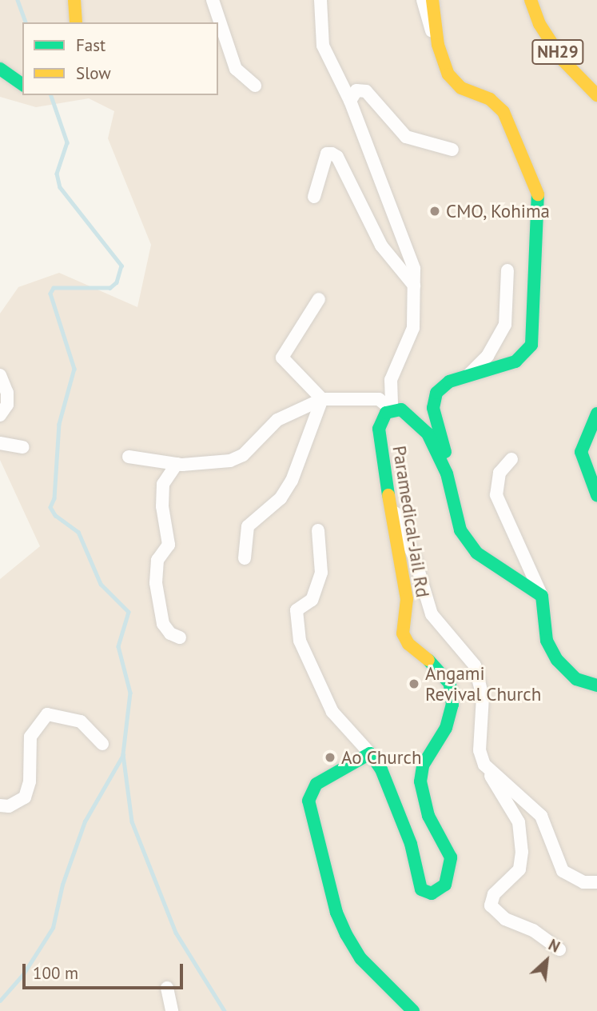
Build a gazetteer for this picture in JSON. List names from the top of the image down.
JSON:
{
  "streets": {
    "main road": ["NH29", "Paramedical-Jail Rd"]
  },
  "places": ["CMO, Kohima", "Angami Revival Church", "Ao Church"],
  "legend": ["Fast", "Slow"],
  "scale_bar": "100 m",
  "north": "top right"
}
